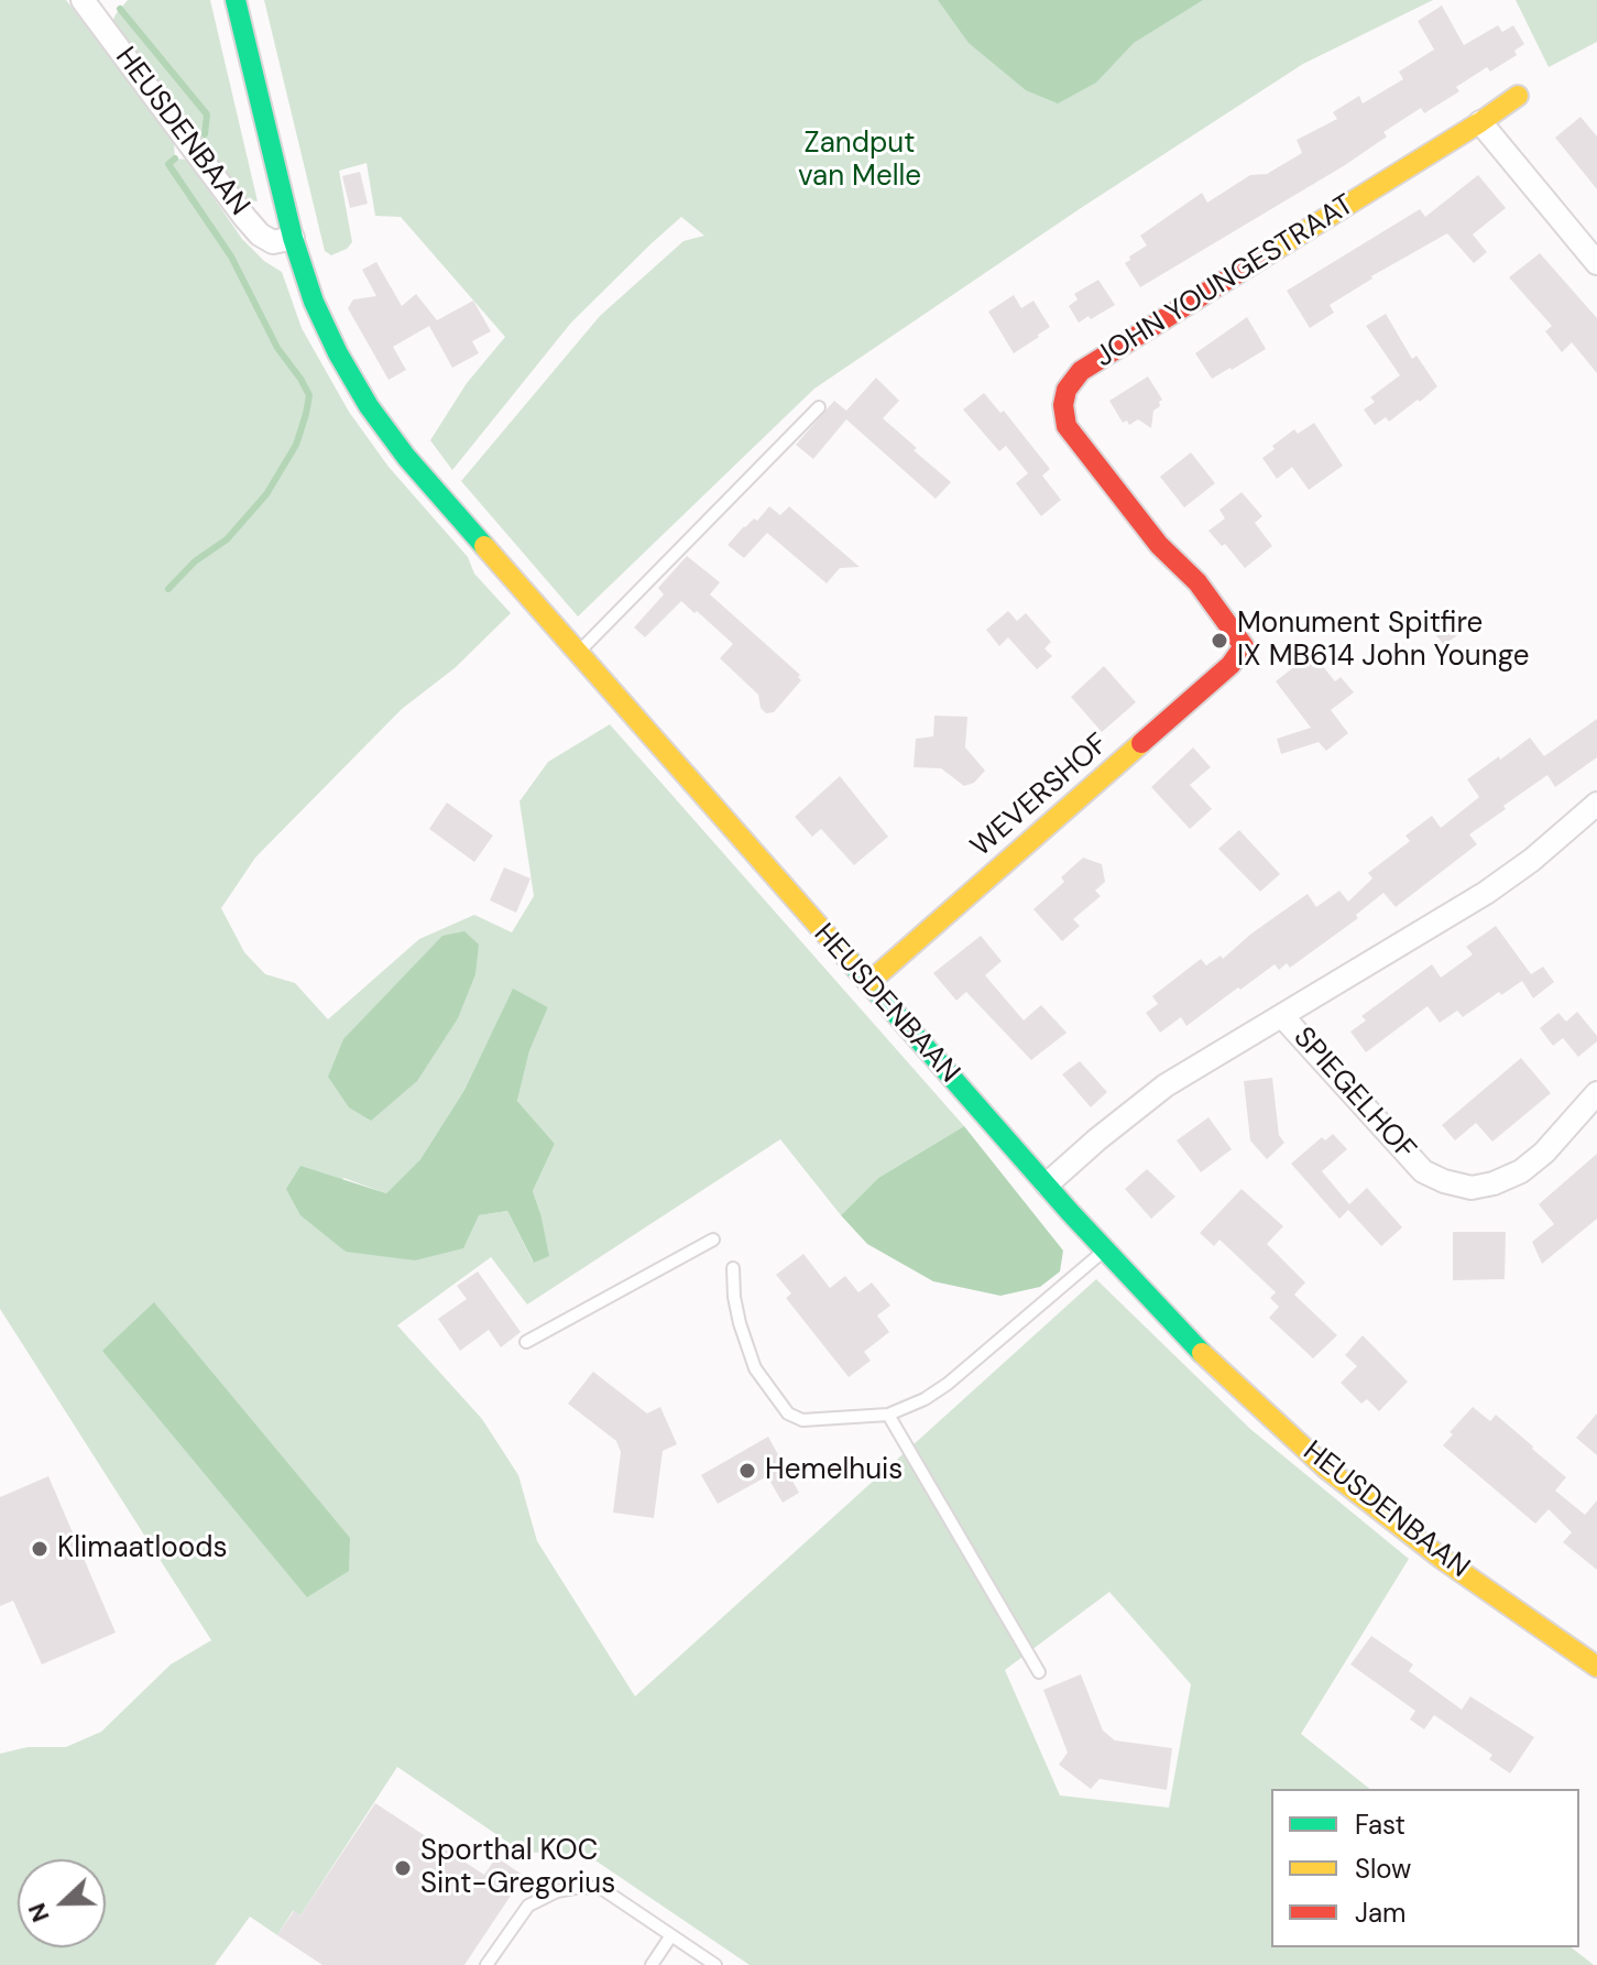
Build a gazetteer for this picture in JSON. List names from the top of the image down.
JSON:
{
  "streets": {
    "main road": ["HEUSDENBAAN", "JOHN YOUNGESTRAAT", "WEVERSHOF"],
    "street": ["SPIEGELHOF"]
  },
  "crossings": [
    ["HEUSDENBAAN", "WEVERSHOF"],
    ["HEUSDENBAAN", "SPIEGELHOF"],
    ["JOHN YOUNGESTRAAT", "WEVERSHOF"]
  ],
  "parks": ["Zandput van Melle"],
  "places": [
    "Monument Spitfire IX MB614 John Younge",
    "Hemelhuis",
    "Klimaatloods",
    "Sporthal KOC Sint-Gregorius"
  ],
  "legend": ["Fast", "Slow", "Jam"],
  "north": "left"
}
